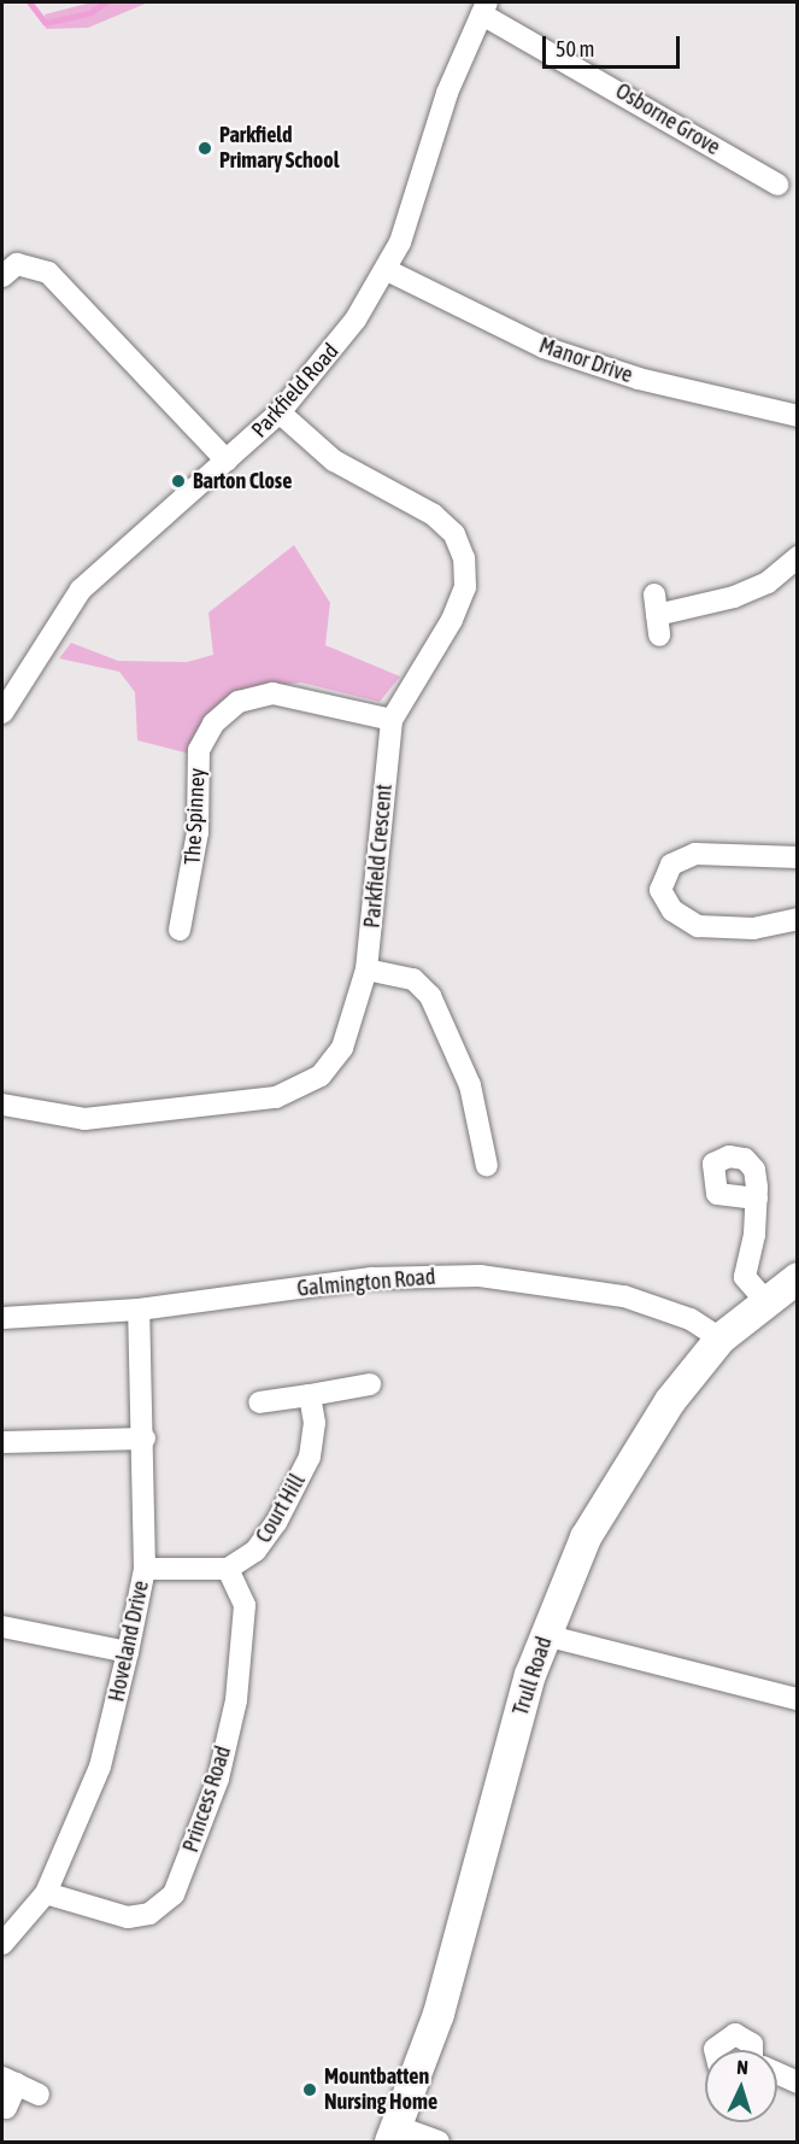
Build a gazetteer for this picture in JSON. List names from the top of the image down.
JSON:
{
  "streets": {
    "street": [
      "Osborne Grove",
      "Manor Drive",
      "Parkfield Road",
      "The Spinney",
      "Parkfield Crescent",
      "Galmington Road",
      "Court Hill",
      "Hoveland Drive",
      "Trull Road",
      "Princess Road"
    ]
  },
  "crossings": [
    ["Osborne Grove", "Parkfield Road"],
    ["Manor Drive", "Parkfield Road"],
    ["Parkfield Road", "Parkfield Crescent"],
    ["The Spinney", "Parkfield Crescent"],
    ["Galmington Road", "Hoveland Drive"],
    ["Galmington Road", "Trull Road"],
    ["Court Hill", "Princess Road"],
    ["Hoveland Drive", "Princess Road"]
  ],
  "places": ["Parkfield Primary School", "Barton Close", "Mountbatten Nursing Home"],
  "scale_bar": "50 m",
  "north": "top"
}
